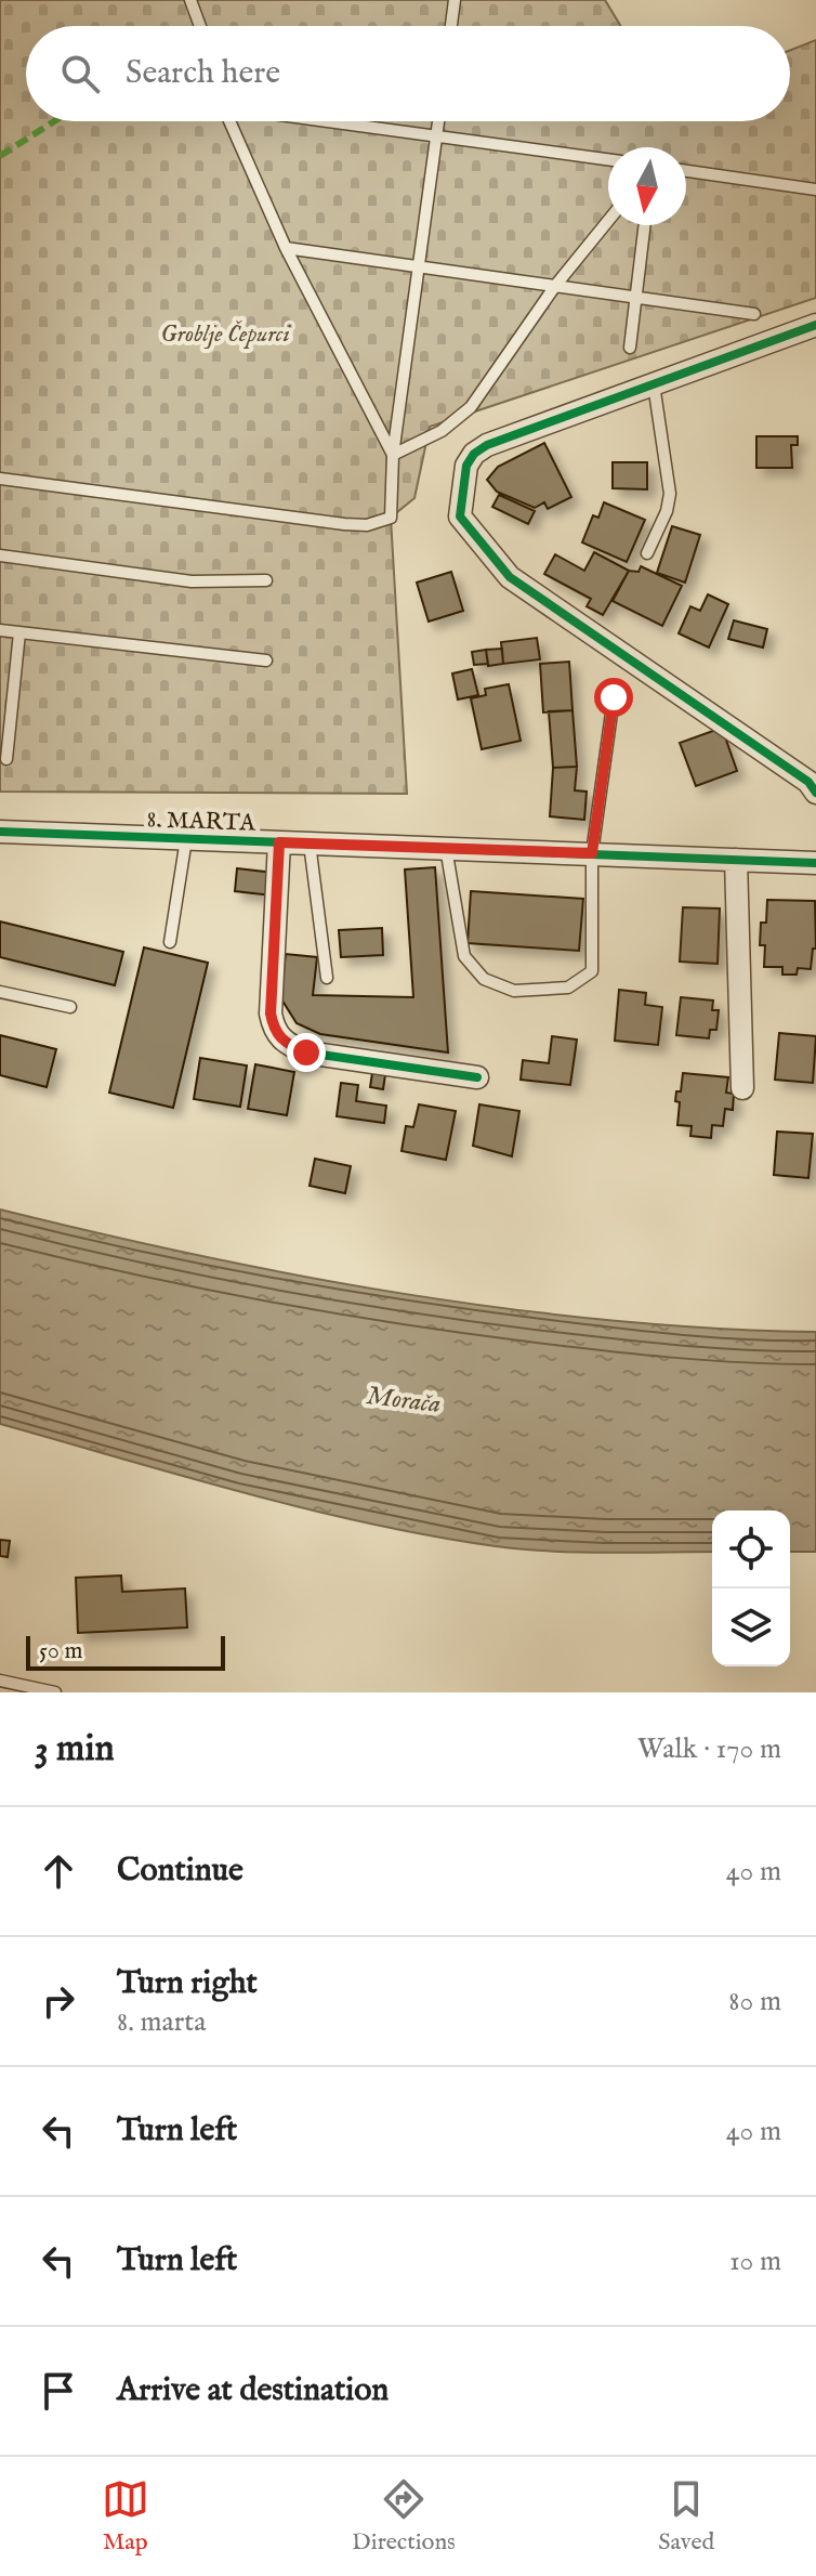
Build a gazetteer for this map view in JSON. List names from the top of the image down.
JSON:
{
  "streets": {
    "street": ["8. MARTA"]
  },
  "water": ["Morača"],
  "parks": ["Groblje Čepurci"],
  "scale_bar": "50 m",
  "north": "bottom",
  "page": {
    "search": "Search here",
    "scale": "50 m",
    "heading": ["3 min", "Walk · 170 m"],
    "list": [
      ["Continue", "40 m"],
      ["Turn right", "8. marta", "80 m"],
      ["Turn left", "40 m"],
      ["Turn left", "10 m"],
      "Arrive at destination"
    ],
    "nav": ["Map", "Directions", "Saved"]
  }
}
